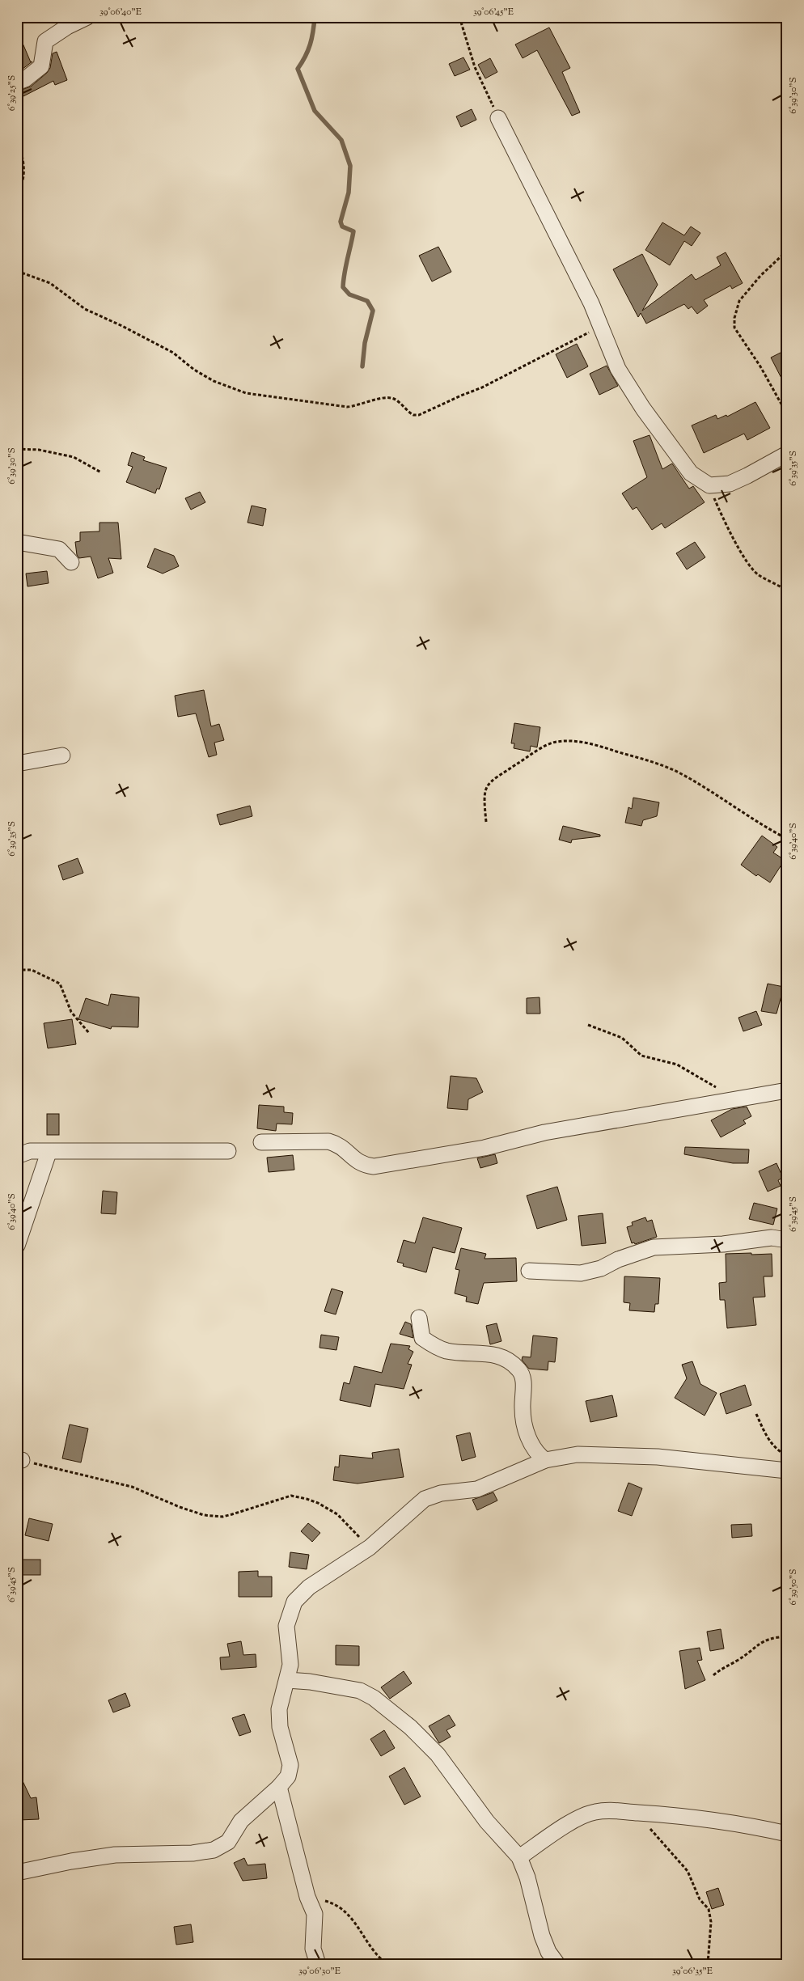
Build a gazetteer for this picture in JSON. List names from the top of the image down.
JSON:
{
  "coordinates": [
    "39°06'40\"E",
    "39°06'45\"E",
    "6°39'25\"S",
    "6°39'30\"S",
    "6°39'35\"S",
    "6°39'40\"S",
    "6°39'45\"S",
    "6°39'50\"S",
    "39°06'30\"E",
    "39°06'35\"E"
  ]
}
